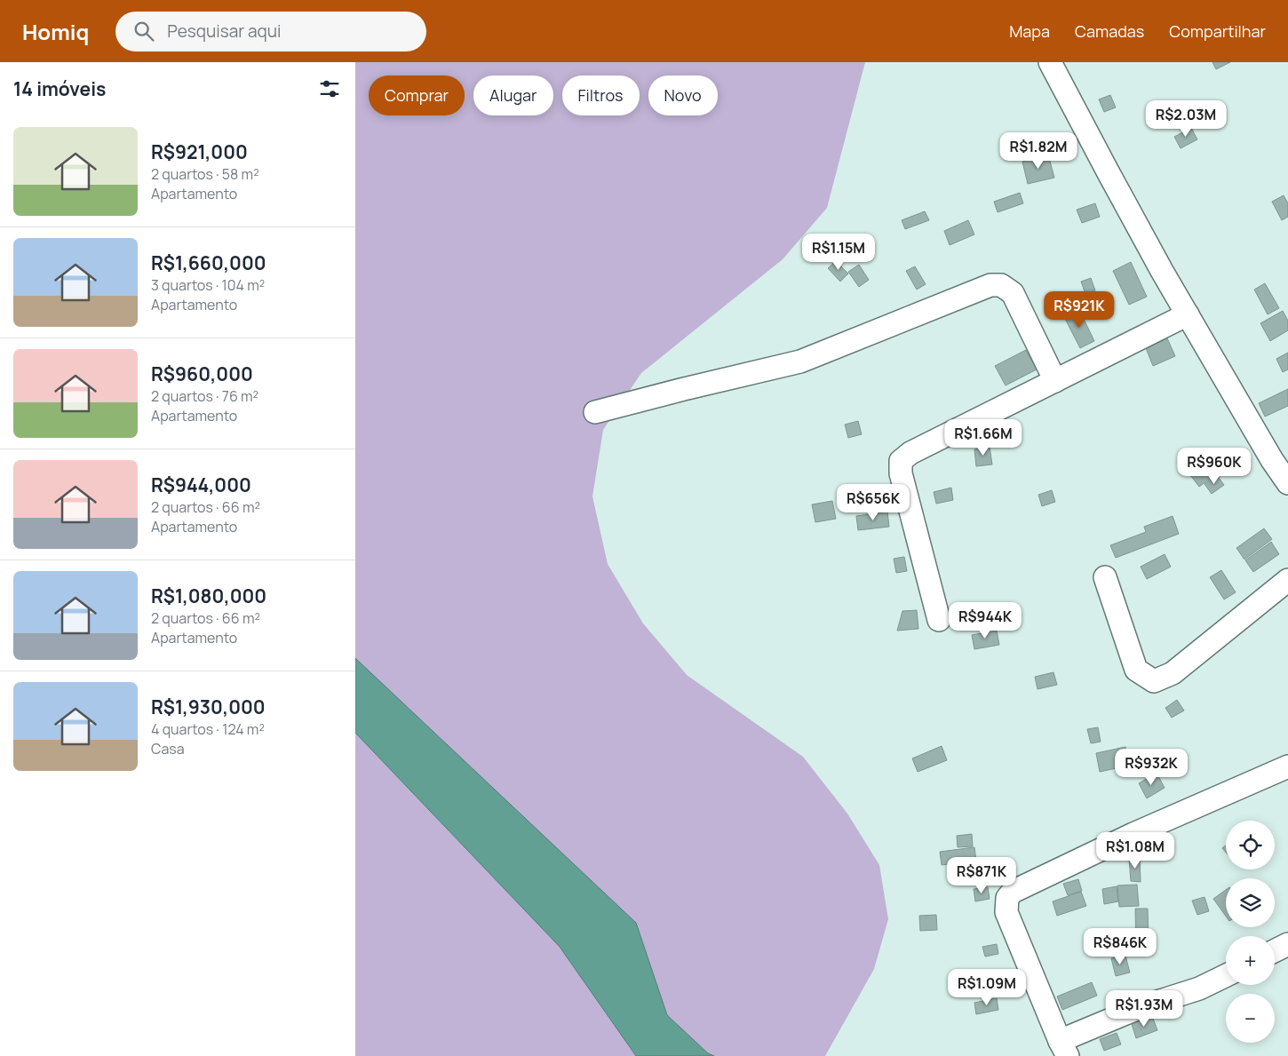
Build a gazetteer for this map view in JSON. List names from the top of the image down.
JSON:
{
  "page": {
    "header": "Homiq",
    "search": "Pesquisar aqui",
    "nav": ["Mapa", "Camadas", "Compartilhar"],
    "heading": "14 imóveis",
    "chip": [
      "Comprar",
      "Alugar",
      "Filtros",
      "Novo"
    ],
    "price": [
      "R$2.03M",
      "R$1.82M",
      "R$1.15M",
      "R$921K",
      "R$1.66M",
      "R$960K",
      "R$656K",
      "R$944K",
      "R$932K",
      "R$1.08M",
      "R$871K",
      "R$846K",
      "R$1.09M",
      "R$1.93M"
    ],
    "list": [
      {
        "name": "R$921,000",
        "note": "2 quartos · 58 m² · Apartamento"
      },
      {
        "name": "R$1,660,000",
        "note": "3 quartos · 104 m² · Apartamento"
      },
      {
        "name": "R$960,000",
        "note": "2 quartos · 76 m² · Apartamento"
      },
      {
        "name": "R$944,000",
        "note": "2 quartos · 66 m² · Apartamento"
      },
      {
        "name": "R$1,080,000",
        "note": "2 quartos · 66 m² · Apartamento"
      },
      {
        "name": "R$1,930,000",
        "note": "4 quartos · 124 m² · Casa"
      }
    ],
    "map_buttons": ["+", "−"]
  }
}
